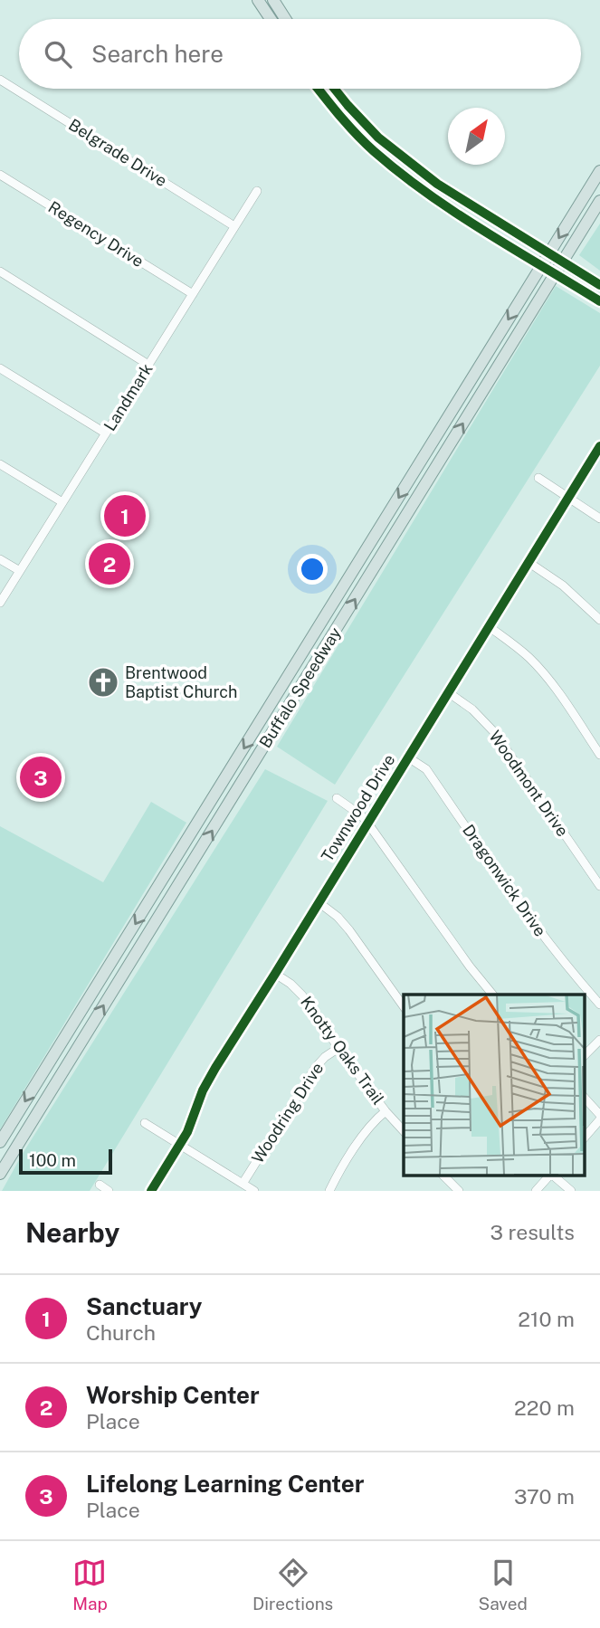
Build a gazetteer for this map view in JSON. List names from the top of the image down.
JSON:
{
  "streets": {
    "main road": ["Buffalo Speedway"],
    "street": [
      "Belgrade Drive",
      "Regency Drive",
      "Landmark",
      "Woodmont Drive",
      "Townwood Drive",
      "Dragonwick Drive",
      "Knotty Oaks Trail",
      "Woodring Drive"
    ]
  },
  "crossings": [
    ["Belgrade Drive", "Landmark"],
    ["Regency Drive", "Landmark"],
    ["Woodmont Drive", "Townwood Drive"],
    ["Townwood Drive", "Dragonwick Drive"],
    ["Townwood Drive", "Knotty Oaks Trail"],
    ["Knotty Oaks Trail", "Woodring Drive"]
  ],
  "places": {
    "church": ["Brentwood Baptist Church"]
  },
  "scale_bar": "100 m",
  "north": "top right",
  "page": {
    "search": "Search here",
    "pins": ["1", "2", "3"],
    "scale": "100 m",
    "heading": ["Nearby", "3 results"],
    "list": [
      {
        "mark": "1",
        "name": "Sanctuary",
        "note": "Church",
        "value": "210 m"
      },
      {
        "mark": "2",
        "name": "Worship Center",
        "note": "Place",
        "value": "220 m"
      },
      {
        "mark": "3",
        "name": "Lifelong Learning Center",
        "note": "Place",
        "value": "370 m"
      }
    ],
    "nav": ["Map", "Directions", "Saved"]
  }
}
